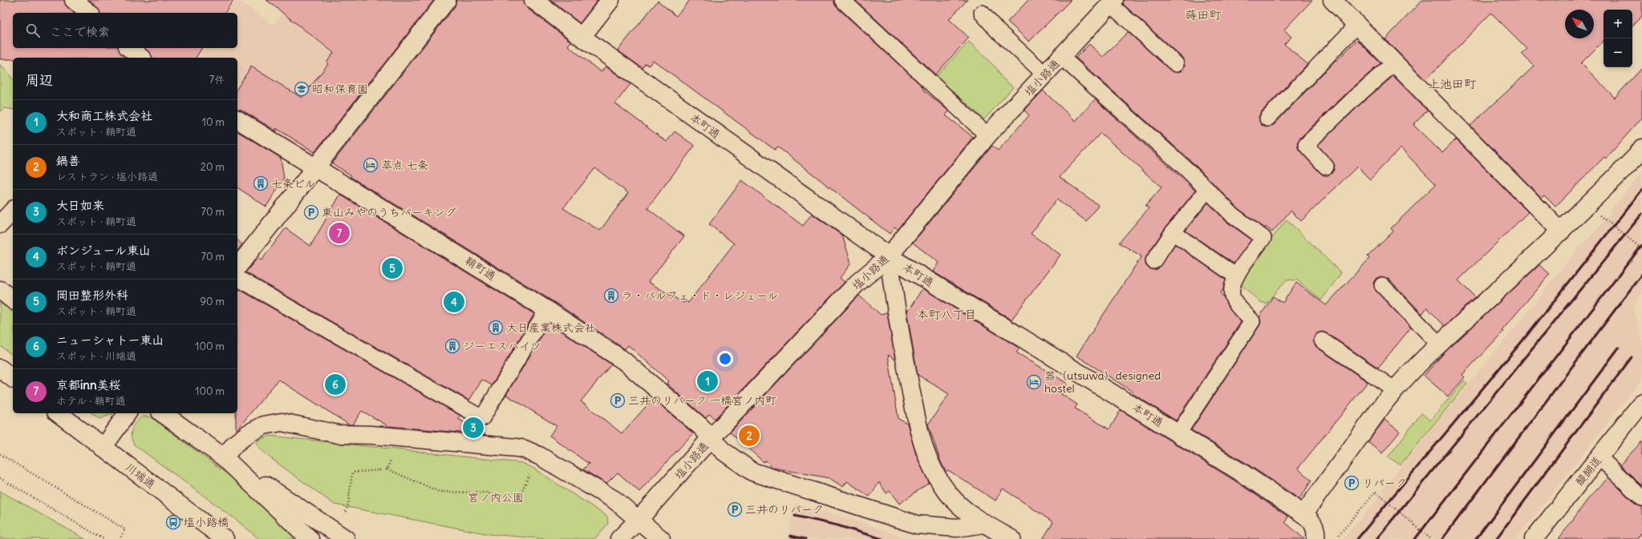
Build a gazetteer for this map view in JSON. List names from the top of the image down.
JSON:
{
  "streets": {
    "street": [
      "塩小路通",
      "本町通",
      "鞘町通",
      "醍醐道",
      "川端通"
    ]
  },
  "crossings": [
    ["塩小路通", "本町通"],
    ["塩小路通", "鞘町通"]
  ],
  "districts": ["蒔田町", "上池田町", "本町八丁目"],
  "parks": ["宮ノ内公園"],
  "places": {
    "school or university": ["昭和保育園"],
    "hotel": ["萃点 七条", "器（utsuwa）designed hostel"],
    "building": [
      "七条ビル",
      "ラ・パルフェ・ド・レジェール",
      "大日産業株式会社",
      "ジーエスハイツ"
    ],
    "parking": [
      "東山みやのうちパーキング",
      "三井のリパーク 一橋宮ノ内町",
      "リパーク",
      "三井のリパーク"
    ],
    "bus stop": ["塩小路橋"]
  },
  "north": "top left",
  "page": {
    "map_buttons": ["+", "−"],
    "search": "ここで検索",
    "heading": ["周辺", "7件"],
    "list": [
      {
        "mark": "1",
        "name": "大和商工株式会社",
        "note": "スポット · 鞘町通",
        "value": "10 m"
      },
      {
        "mark": "2",
        "name": "鍋善",
        "note": "レストラン · 塩小路通",
        "value": "20 m"
      },
      {
        "mark": "3",
        "name": "大日如来",
        "note": "スポット · 鞘町通",
        "value": "70 m"
      },
      {
        "mark": "4",
        "name": "ボンジュール東山",
        "note": "スポット · 鞘町通",
        "value": "70 m"
      },
      {
        "mark": "5",
        "name": "岡田整形外科",
        "note": "スポット · 鞘町通",
        "value": "90 m"
      },
      {
        "mark": "6",
        "name": "ニューシャトー東山",
        "note": "スポット · 川端通",
        "value": "100 m"
      },
      {
        "mark": "7",
        "name": "京都inn美桜",
        "note": "ホテル · 鞘町通",
        "value": "100 m"
      }
    ],
    "pins": [
      "7",
      "5",
      "4",
      "1",
      "6",
      "3",
      "2"
    ]
  }
}
